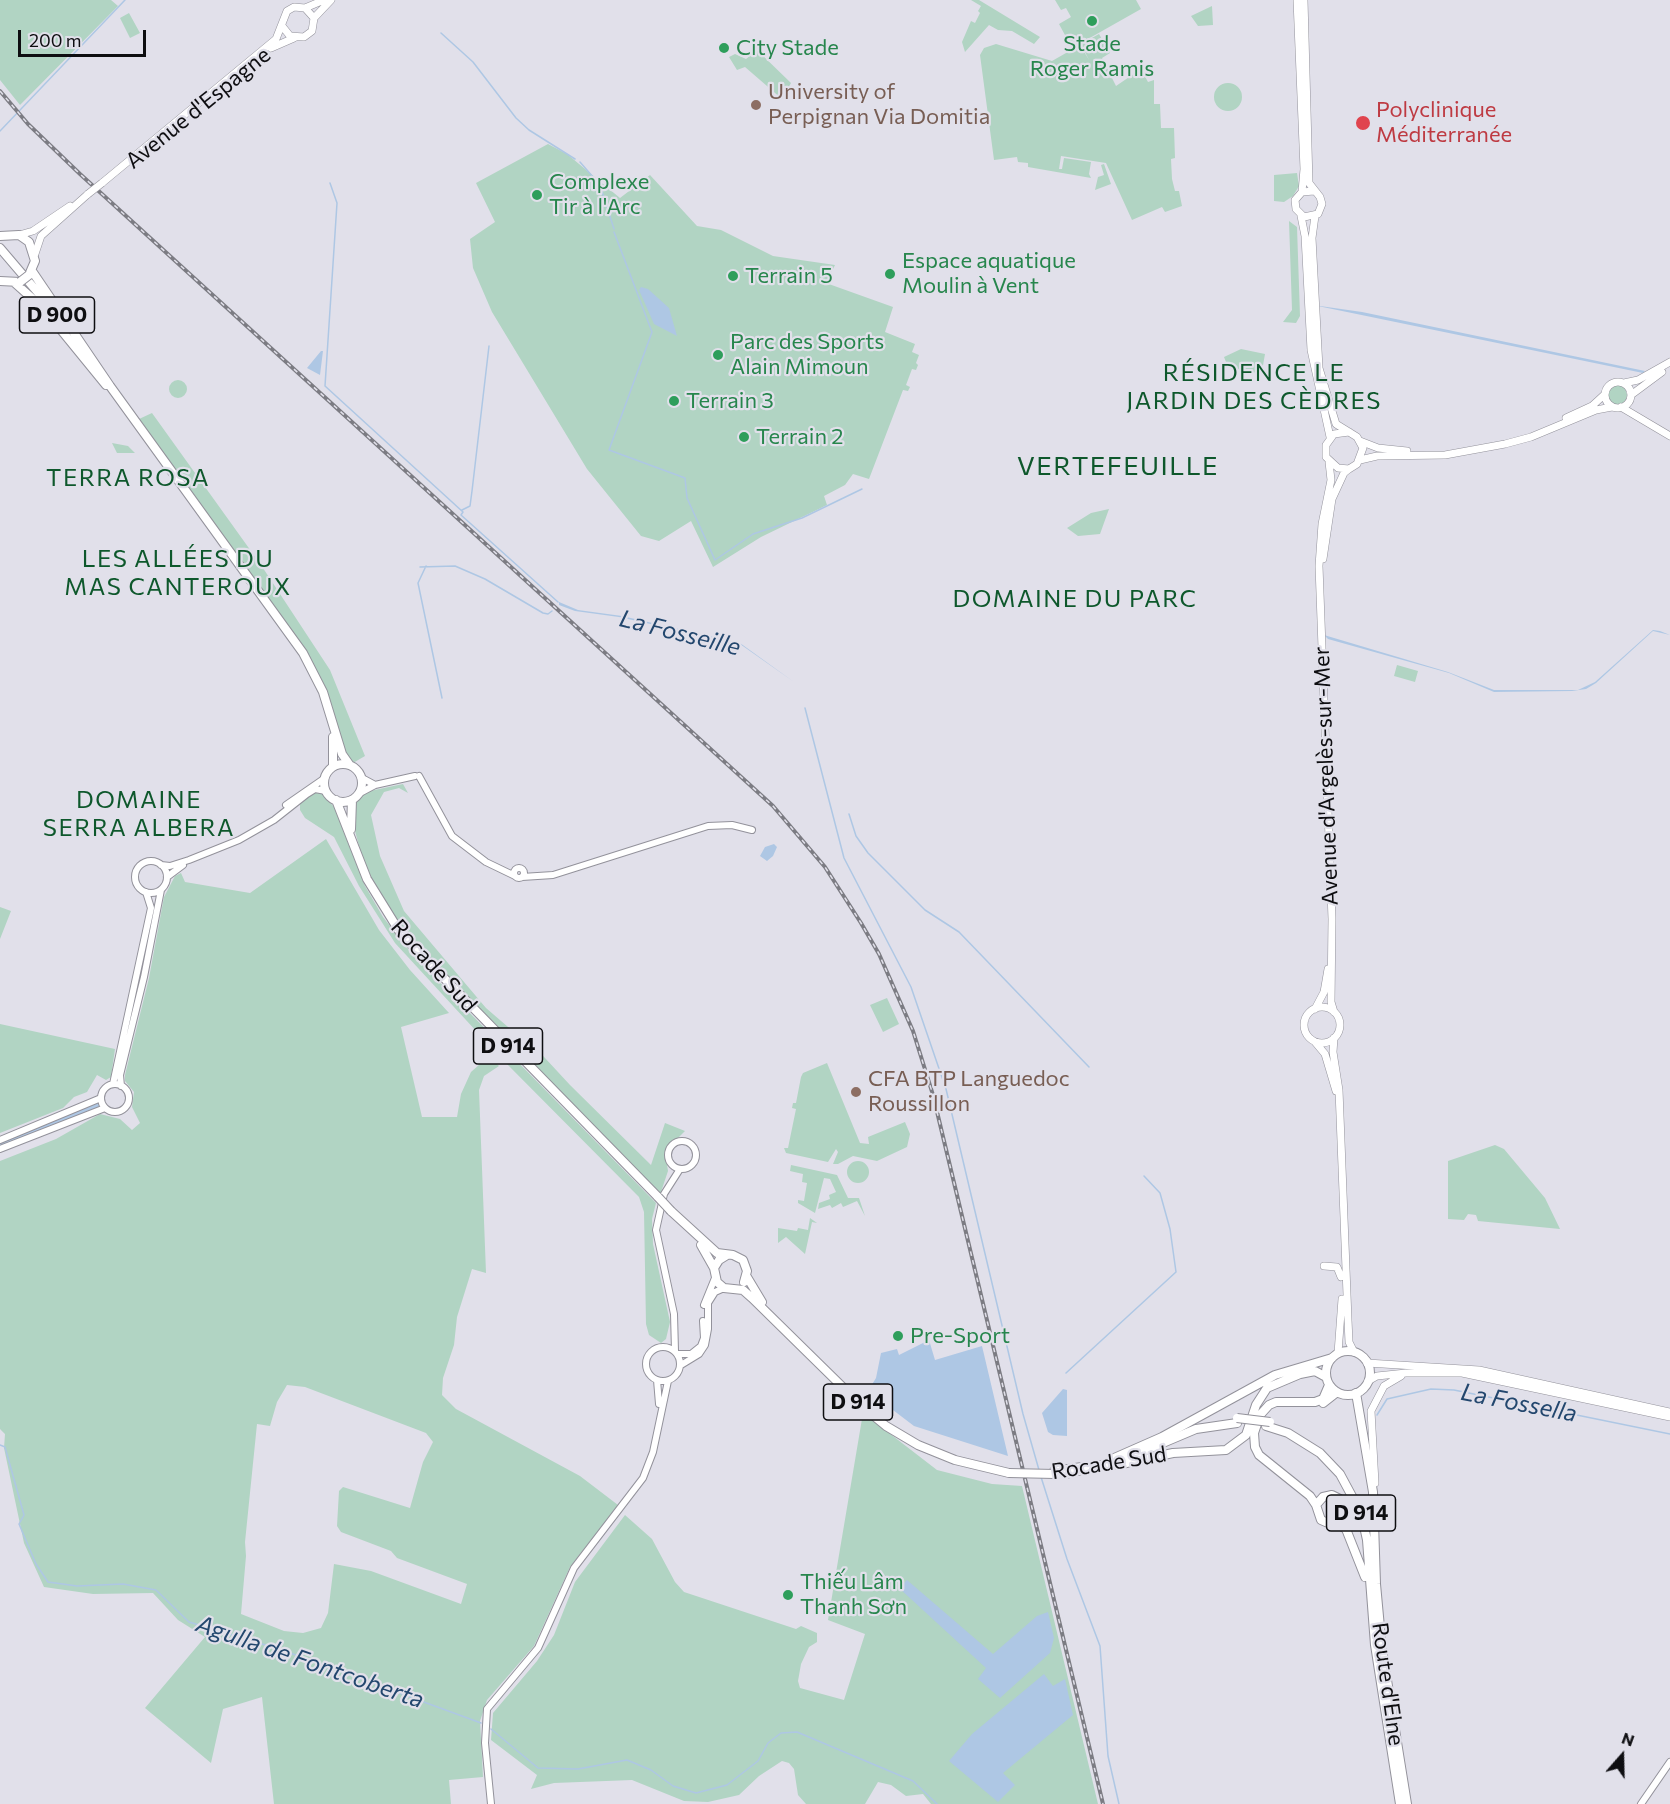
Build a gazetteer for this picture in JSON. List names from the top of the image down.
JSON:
{
  "streets": {
    "main road": [
      "Avenue d'Espagne",
      "D 900",
      "Avenue d'Argelès-sur-Mer",
      "Rocade Sud",
      "D 914",
      "Route d'Elne"
    ]
  },
  "crossings": [
    ["Rocade Sud", "D 914"],
    ["D 914", "Route d'Elne"]
  ],
  "districts": [
    "RÉSIDENCE LE JARDIN DES CÈDRES",
    "VERTEFEUILLE",
    "TERRA ROSA",
    "LES ALLÉES DU MAS CANTEROUX",
    "DOMAINE DU PARC",
    "DOMAINE SERRA ALBERA"
  ],
  "water": ["La Fosseille", "La Fossella", "Agulla de Fontcoberta"],
  "places": [
    "Stade Roger Ramis",
    "City Stade",
    "University of Perpignan Via Domitia",
    "Polyclinique Méditerranée",
    "Complexe Tir à l'Arc",
    "Espace aquatique Moulin à Vent",
    "Terrain 5",
    "Parc des Sports Alain Mimoun",
    "Terrain 3",
    "Terrain 2",
    "CFA BTP Languedoc Roussillon",
    "Pre-Sport",
    "Thiếu Lâm Thanh Sơn"
  ],
  "scale_bar": "200 m",
  "north": "top"
}
